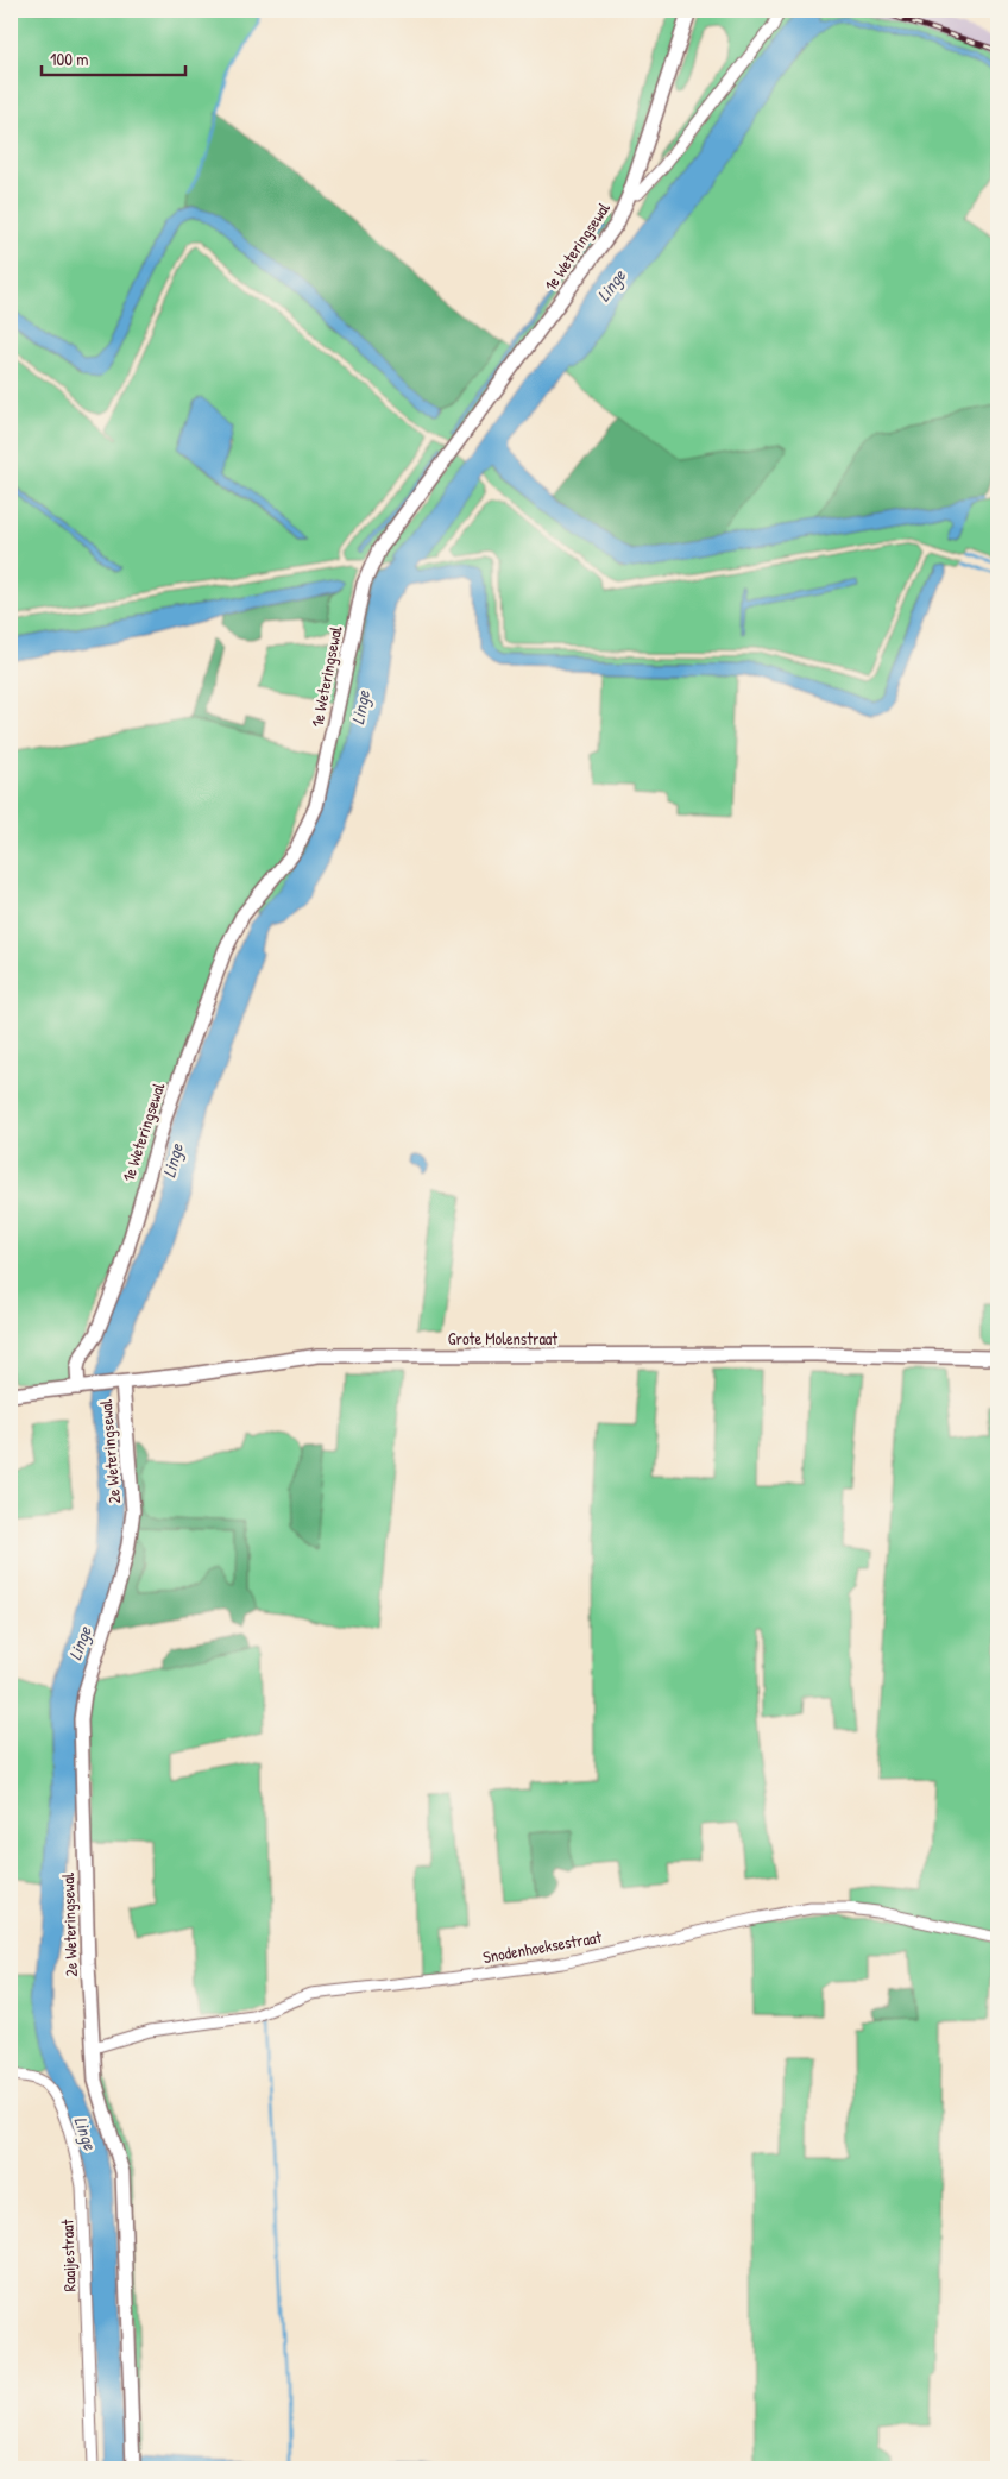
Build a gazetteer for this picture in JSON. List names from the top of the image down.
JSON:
{
  "streets": {
    "street": [
      "1e Weteringsewal",
      "Grote Molenstraat",
      "2e Weteringsewal",
      "Snodenhoeksestraat",
      "Raaijestraat"
    ]
  },
  "crossings": [
    ["1e Weteringsewal", "Grote Molenstraat"],
    ["Grote Molenstraat", "2e Weteringsewal"],
    ["2e Weteringsewal", "Snodenhoeksestraat"]
  ],
  "water": ["Linge"],
  "scale_bar": "100 m"
}
